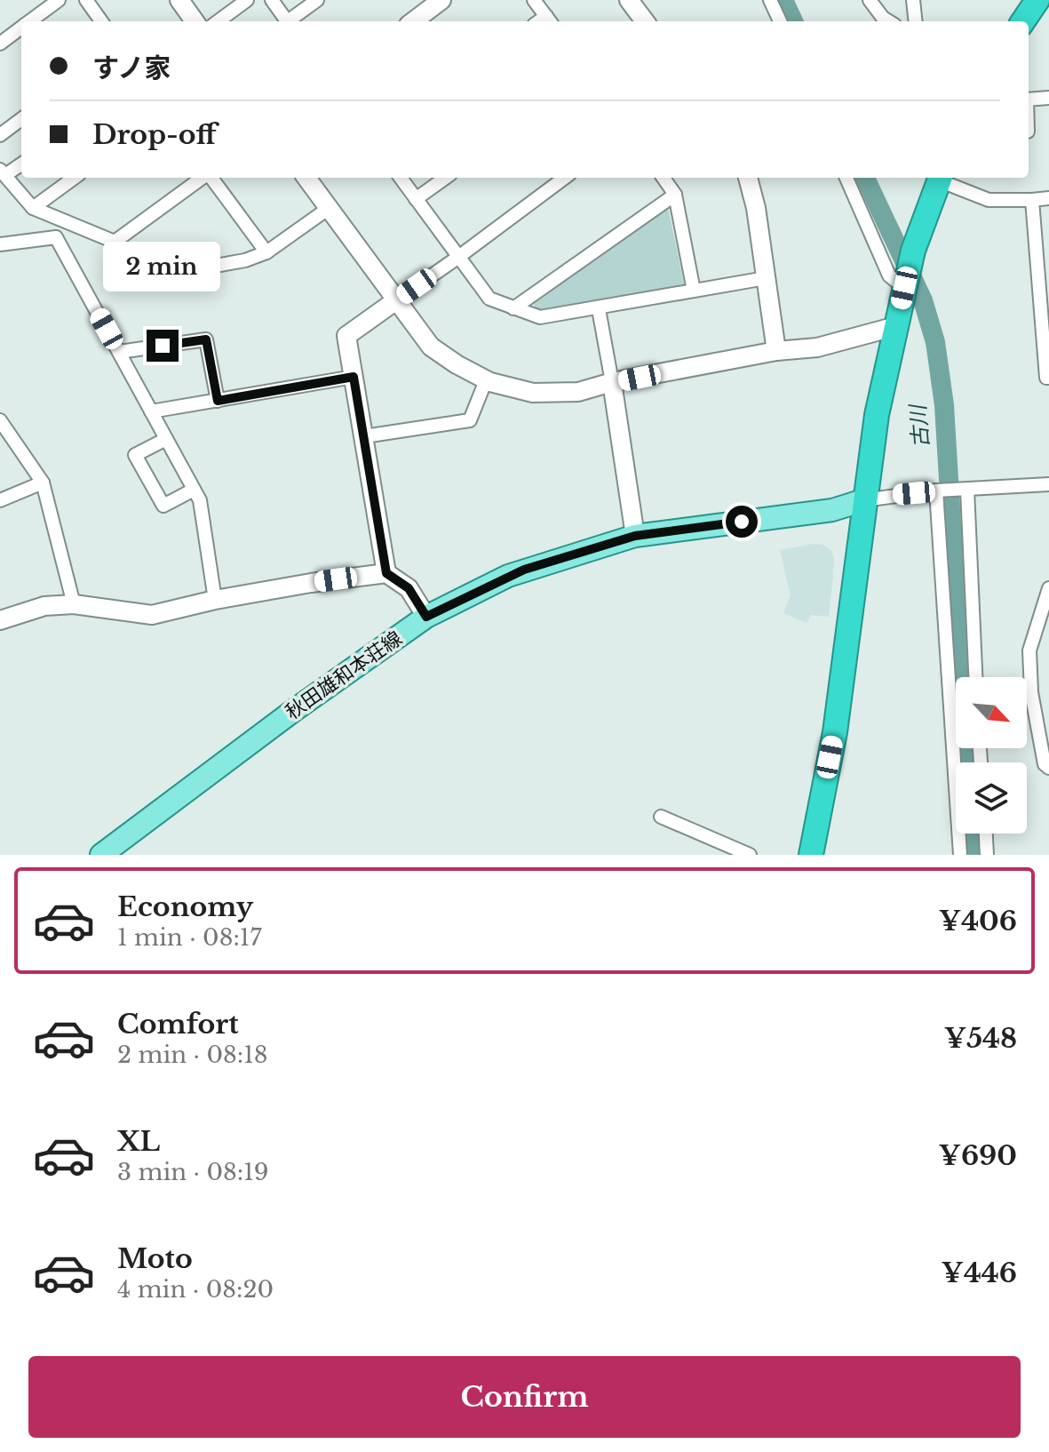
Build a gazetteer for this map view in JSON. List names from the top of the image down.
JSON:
{
  "streets": {
    "main road": ["秋田雄和本荘線"]
  },
  "water": ["古川"],
  "north": "bottom right",
  "page": {
    "banner": ["すノ家", "Drop-off"],
    "bubble": "2 min",
    "list": [
      {
        "name": "Economy",
        "note": "1 min · 08:17",
        "value": "¥406"
      },
      {
        "name": "Comfort",
        "note": "2 min · 08:18",
        "value": "¥548"
      },
      {
        "name": "XL",
        "note": "3 min · 08:19",
        "value": "¥690"
      },
      {
        "name": "Moto",
        "note": "4 min · 08:20",
        "value": "¥446"
      }
    ],
    "buttons": "Confirm"
  }
}
